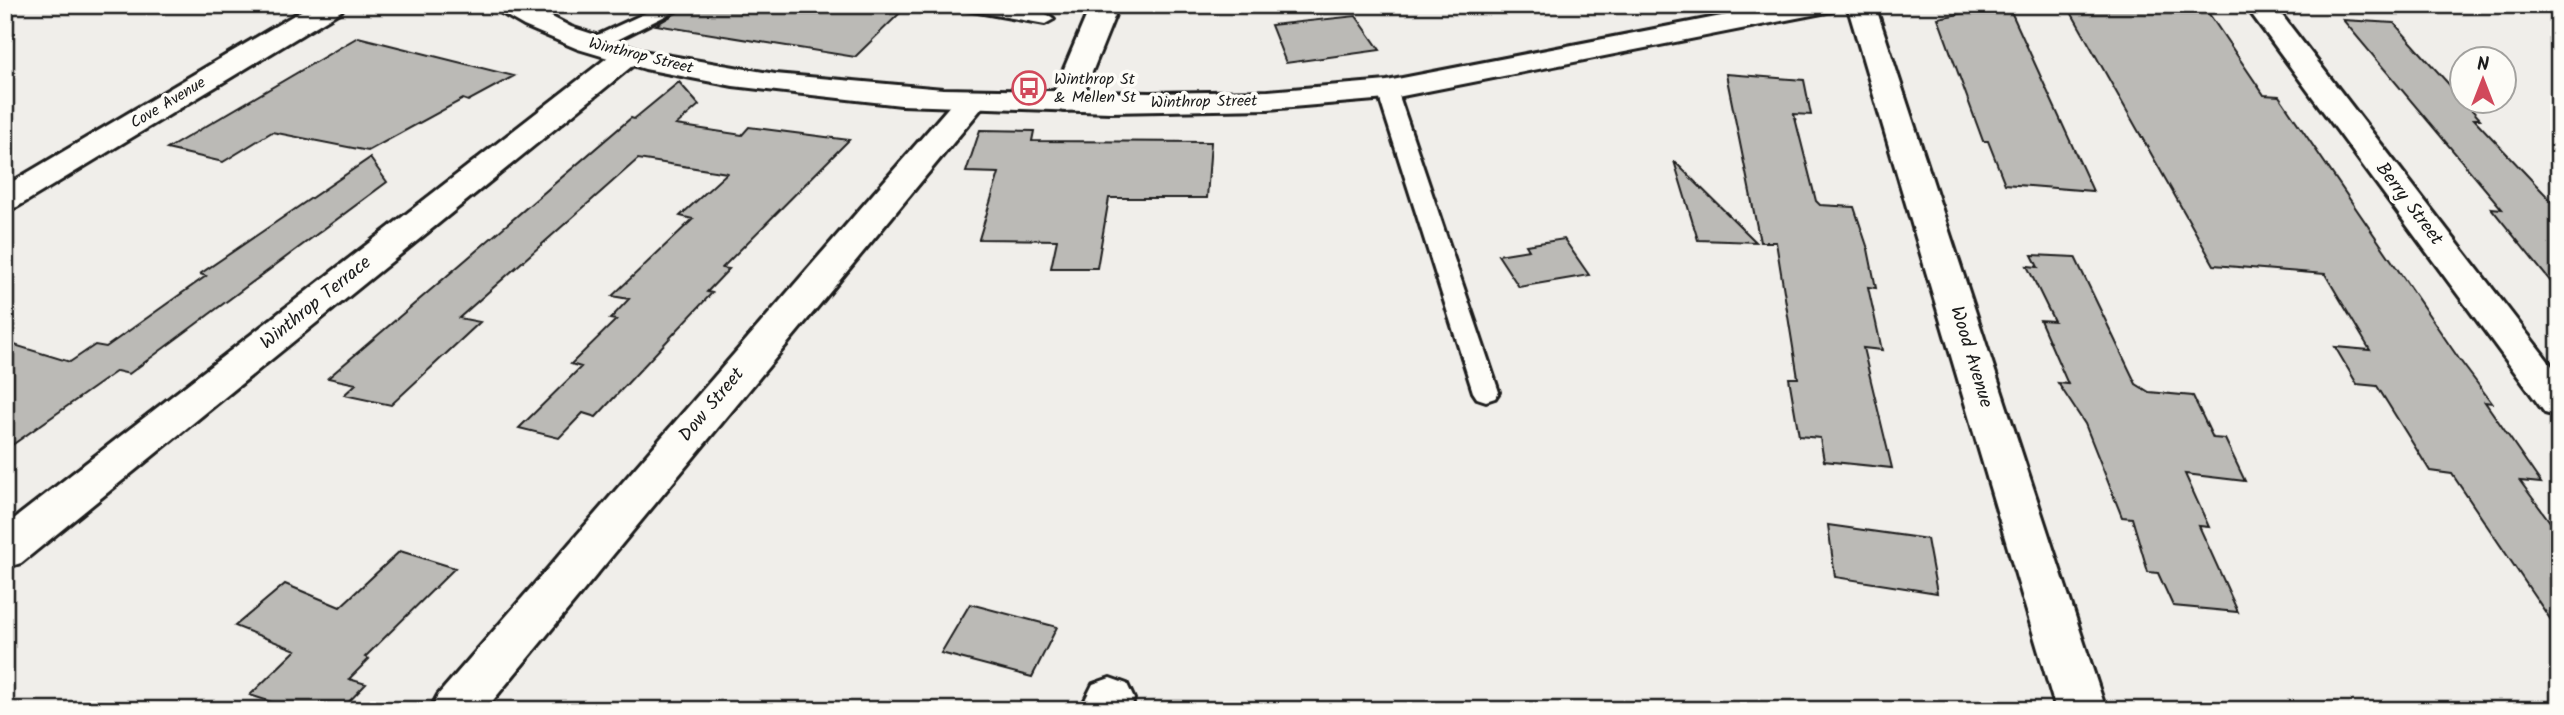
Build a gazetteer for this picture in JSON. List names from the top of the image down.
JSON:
{
  "streets": {
    "street": [
      "Winthrop Street",
      "Cove Avenue",
      "Berry Street",
      "Winthrop Terrace",
      "Wood Avenue",
      "Dow Street"
    ]
  },
  "crossings": [
    ["Winthrop Street", "Winthrop Terrace"],
    ["Winthrop Street", "Dow Street"]
  ],
  "places": {
    "bus stop": ["Winthrop St & Mellen St"]
  },
  "north": "top"
}
